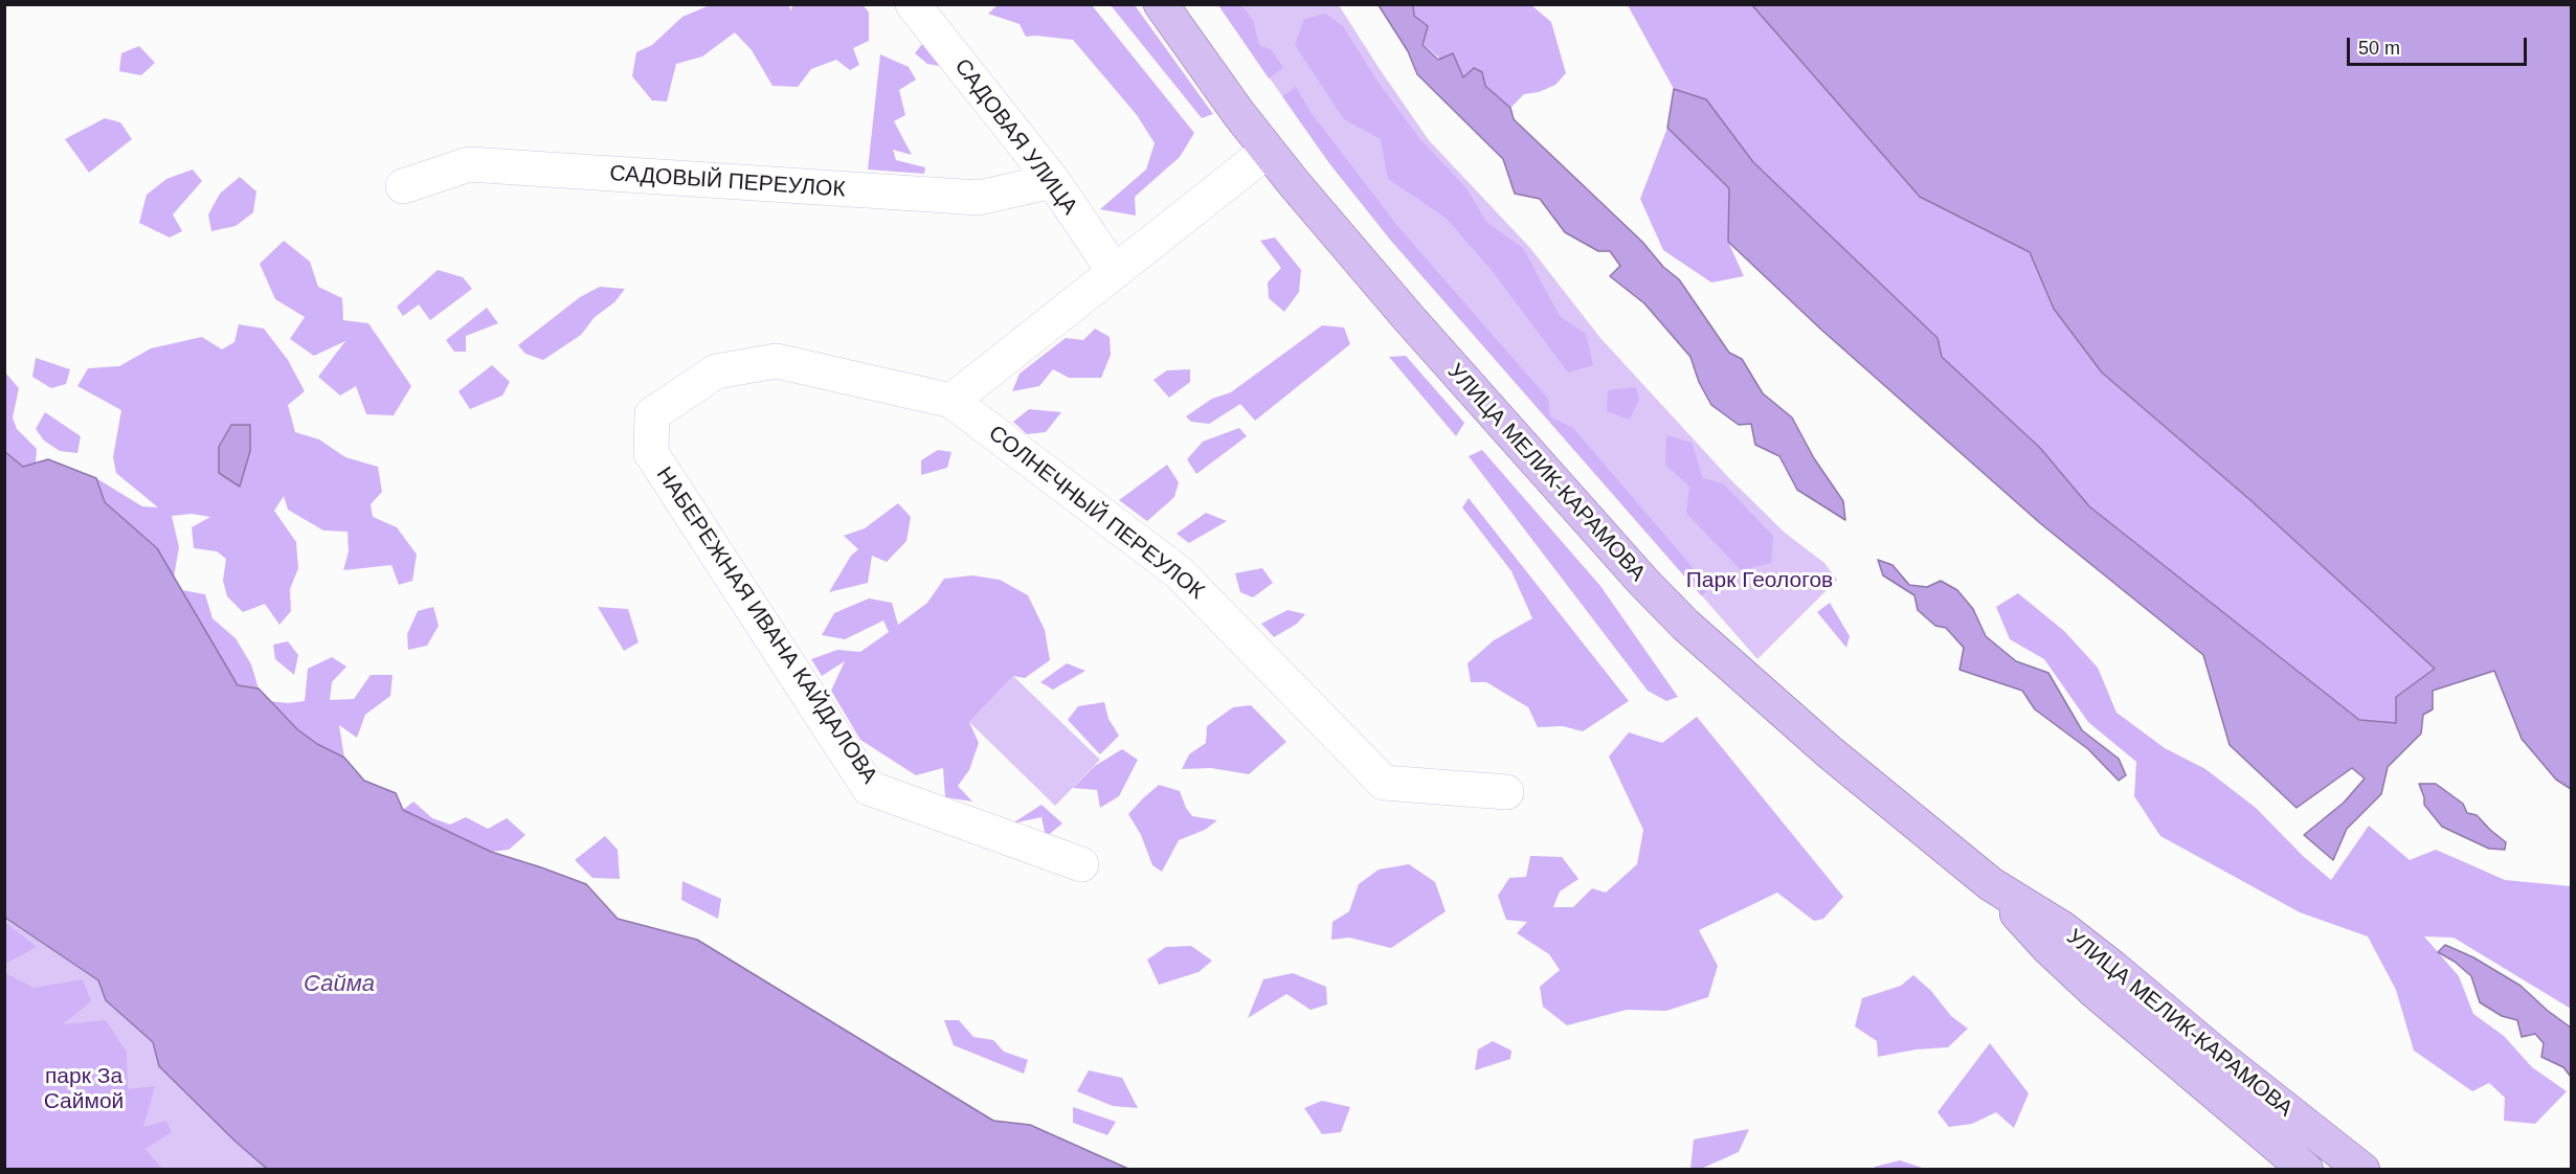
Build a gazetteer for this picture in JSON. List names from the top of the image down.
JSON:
{
  "streets": {
    "main road": ["УЛИЦА МЕЛИК-КАРАМОВА"],
    "street": [
      "САДОВАЯ УЛИЦА",
      "САДОВЫЙ ПЕРЕУЛОК",
      "СОЛНЕЧНЫЙ ПЕРЕУЛОК",
      "НАБЕРЕЖНАЯ ИВАНА КАЙДАЛОВА"
    ]
  },
  "crossings": [
    ["САДОВАЯ УЛИЦА", "САДОВЫЙ ПЕРЕУЛОК"],
    ["СОЛНЕЧНЫЙ ПЕРЕУЛОК", "НАБЕРЕЖНАЯ ИВАНА КАЙДАЛОВА"]
  ],
  "water": ["Сайма"],
  "parks": ["Парк Геологов", "парк За Саймой"],
  "scale_bar": "50 m"
}
